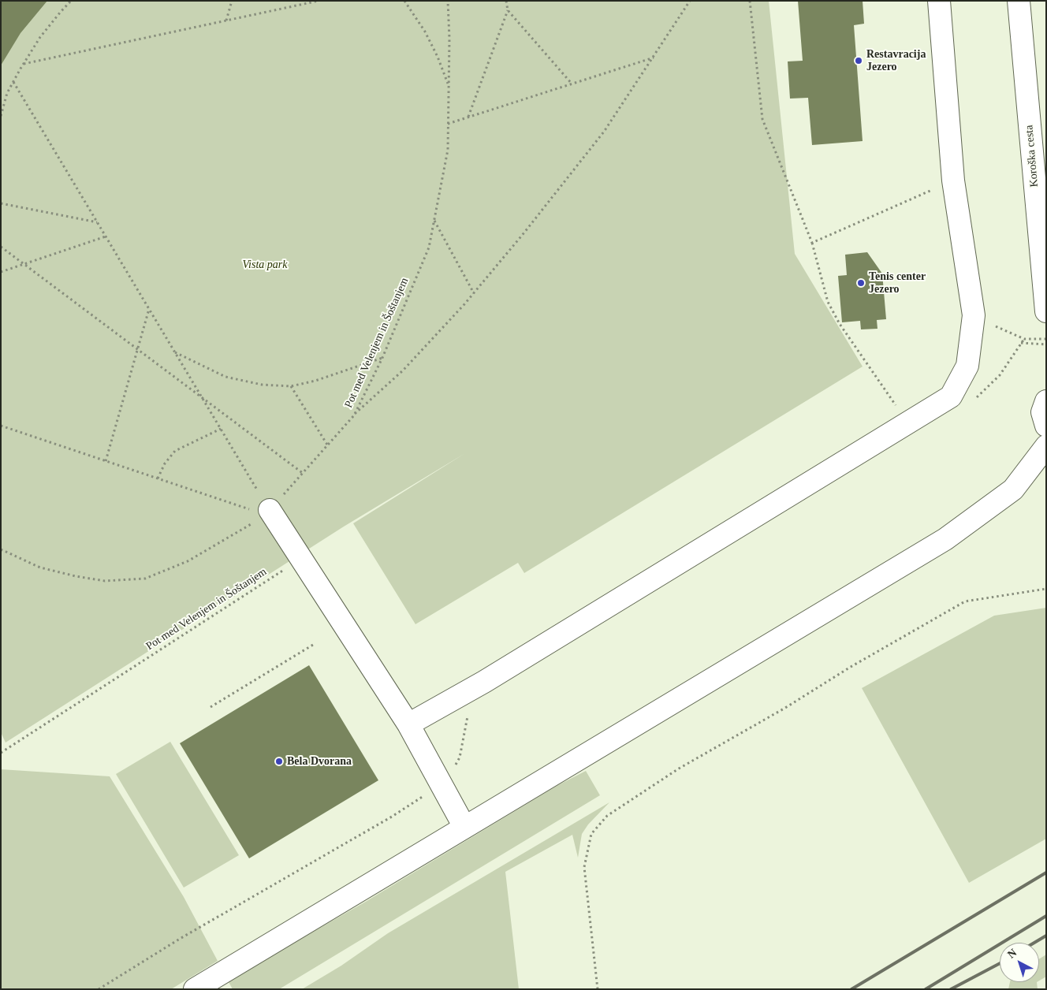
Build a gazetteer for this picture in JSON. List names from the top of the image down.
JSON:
{
  "streets": {
    "street": ["Koroška cesta"],
    "path": ["Pot med Velenjem in Šoštanjem"]
  },
  "parks": ["Vista park"],
  "places": ["Restavracija Jezero", "Tenis center Jezero", "Bela Dvorana"],
  "north": "top left"
}
